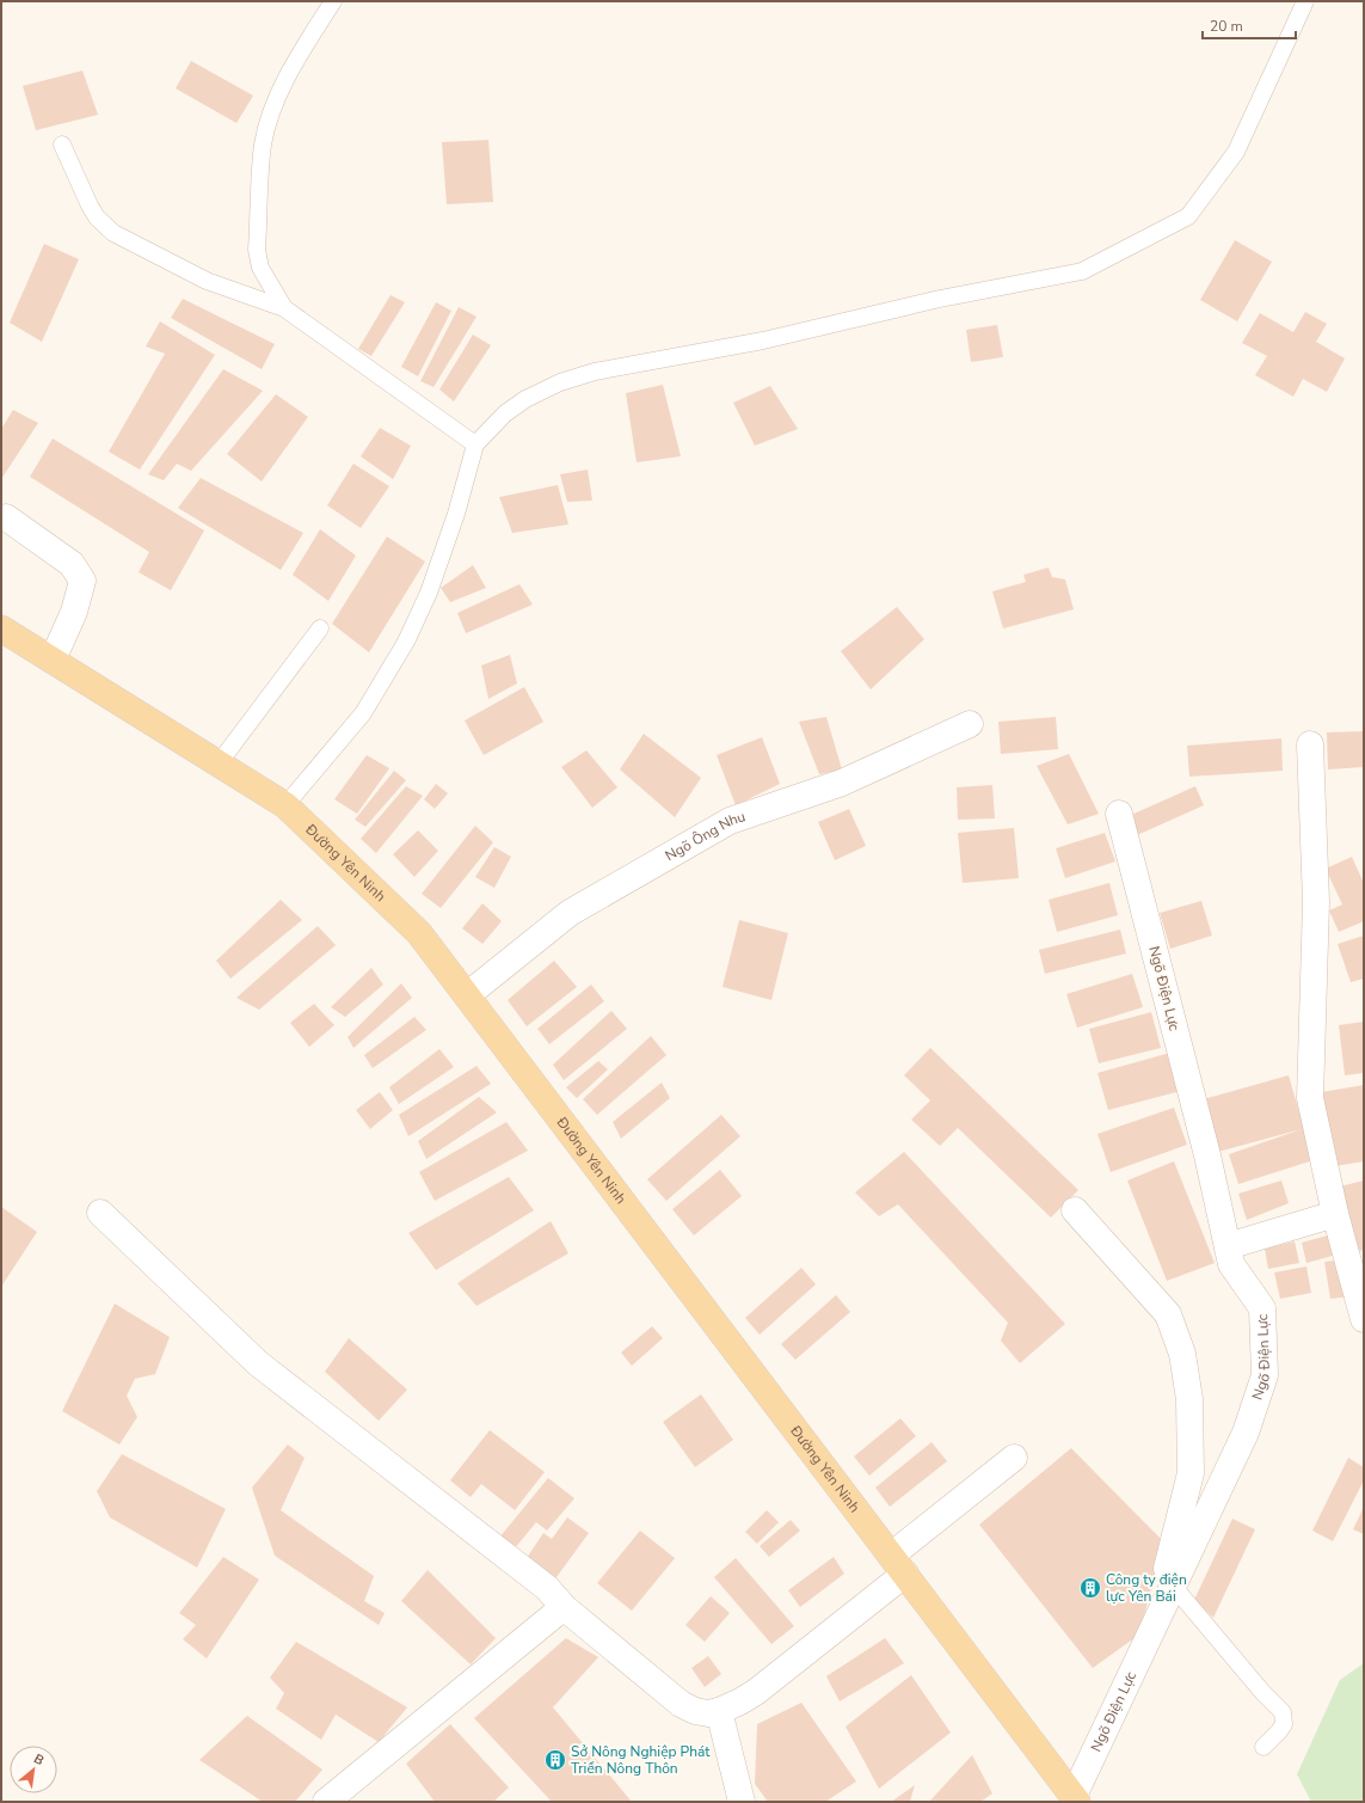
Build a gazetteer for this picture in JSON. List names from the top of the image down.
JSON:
{
  "streets": {
    "main road": ["Đường Yên Ninh"],
    "street": ["Ngõ Ông Nhu", "Ngõ Điện Lực"]
  },
  "crossings": [
    ["Ngõ Ông Nhu", "Đường Yên Ninh"],
    ["Đường Yên Ninh", "Ngõ Điện Lực"]
  ],
  "places": {
    "building": ["Công ty điện lực Yên Bái", "Sở Nông Nghiệp Phát Triển Nông Thôn"]
  },
  "scale_bar": "20 m",
  "north": "top right"
}
